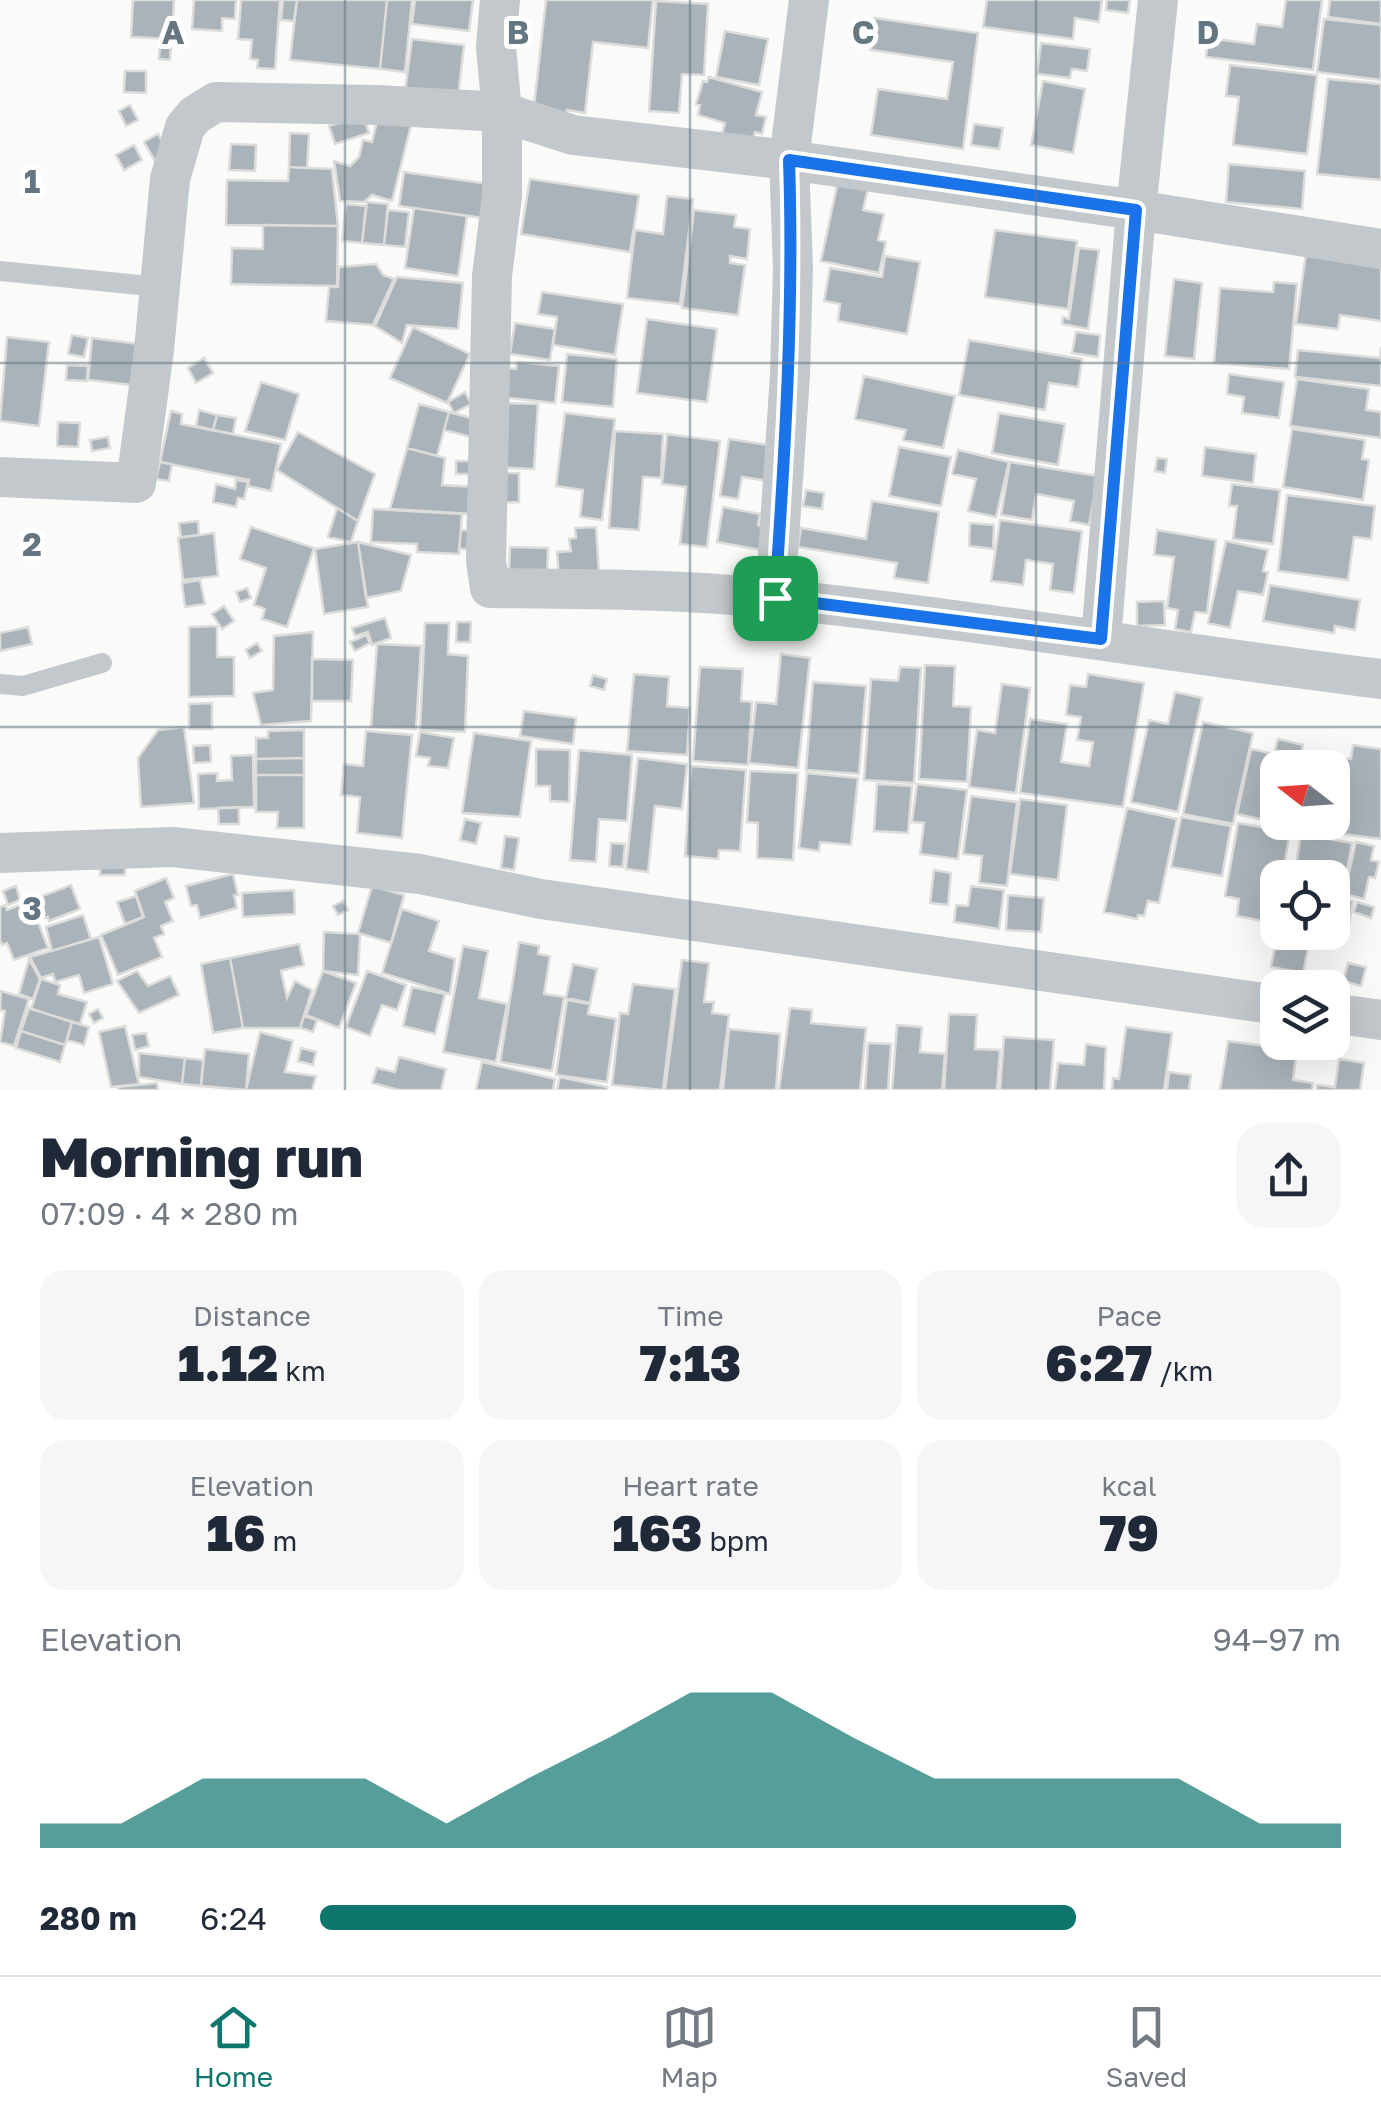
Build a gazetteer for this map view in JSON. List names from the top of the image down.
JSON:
{
  "north": "left",
  "page": {
    "heading": ["Morning run", "07:09 · 4 × 280 m"],
    "stats": [
      ["Distance", "1.12 km"],
      ["Time", "7:13"],
      ["Pace", "6:27 /km"],
      ["Elevation", "16 m"],
      ["Heart rate", "163 bpm"],
      ["kcal", "79"]
    ],
    "chart": ["Elevation", "94–97 m"],
    "list": [
      {
        "name": "280 m",
        "note": "6:24"
      }
    ],
    "tabs": ["Home", "Map", "Saved"]
  },
  "grid": {
    "columns": [
      "A",
      "B",
      "C",
      "D"
    ],
    "rows": ["1", "2", "3"]
  }
}
